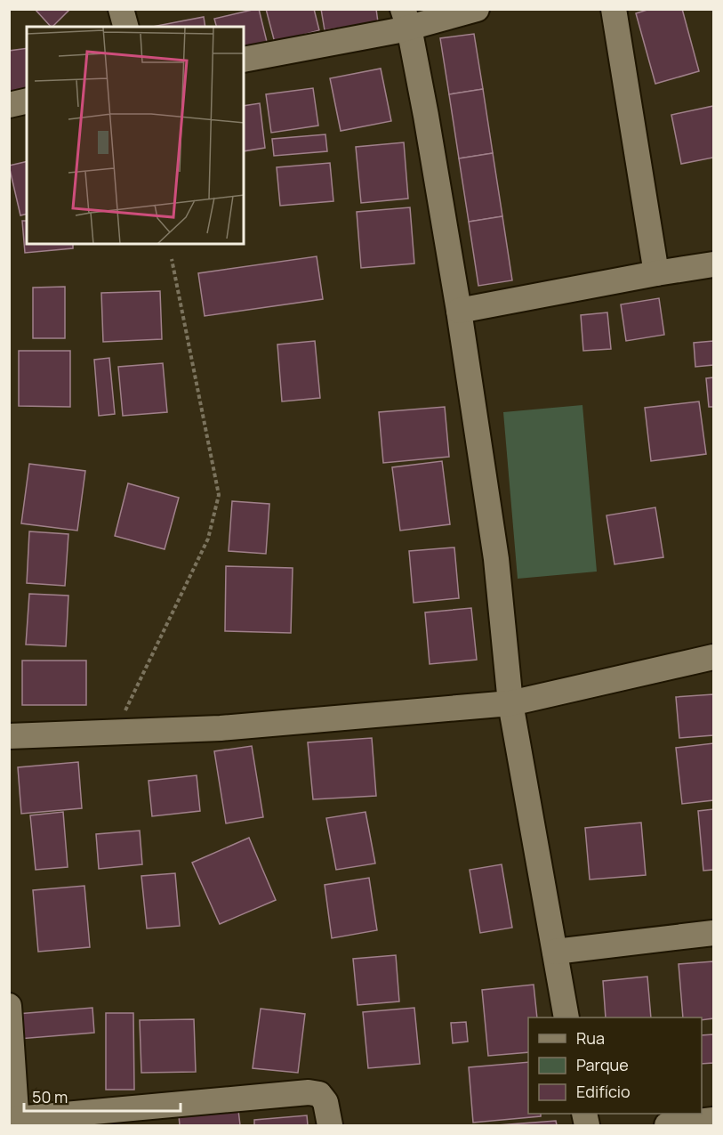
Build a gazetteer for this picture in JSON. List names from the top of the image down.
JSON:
{
  "legend": ["Rua", "Parque", "Edifício"],
  "scale_bar": "50 m"
}
